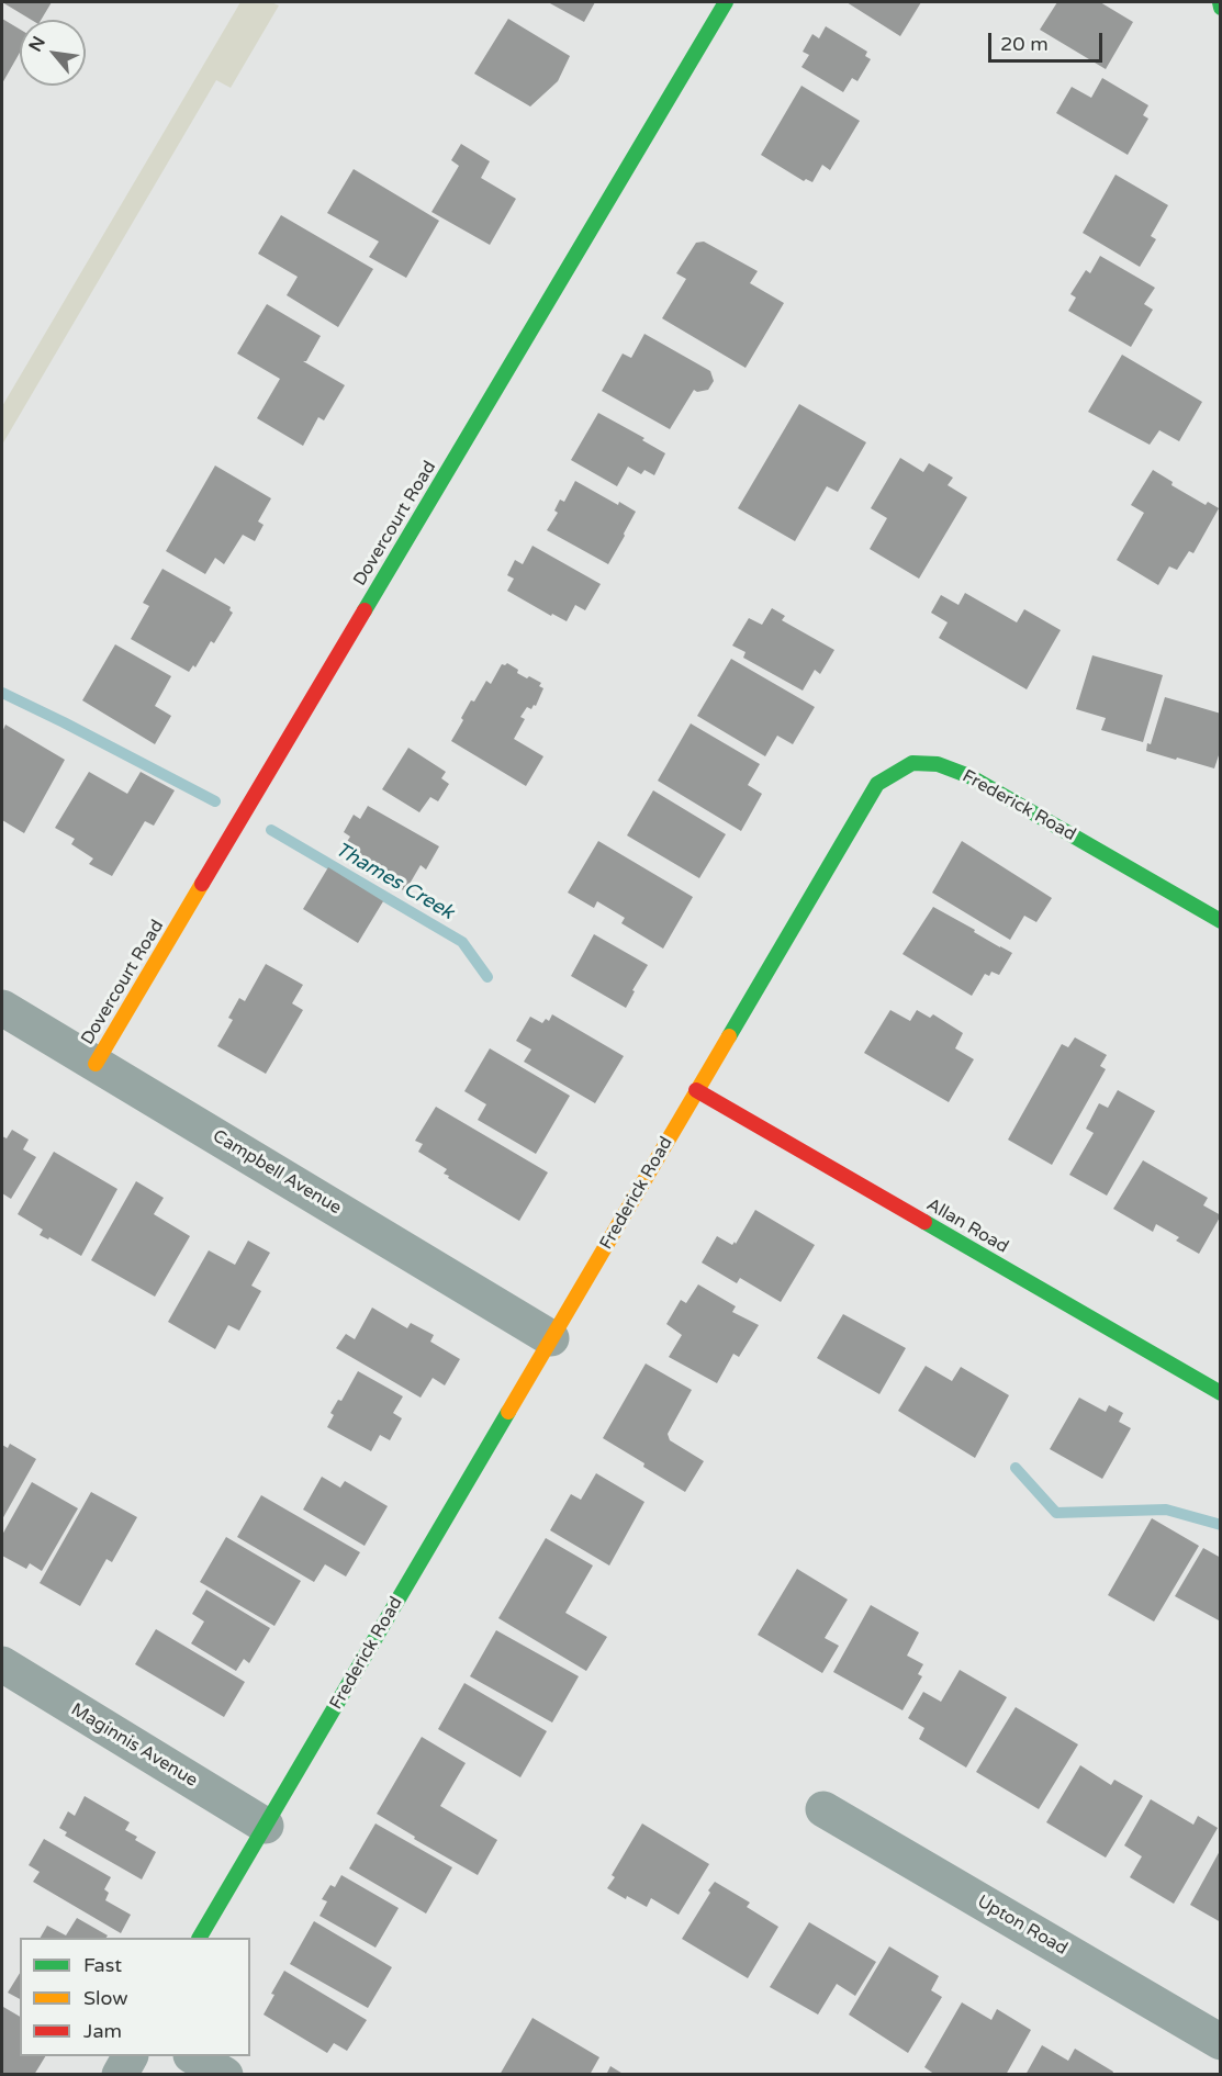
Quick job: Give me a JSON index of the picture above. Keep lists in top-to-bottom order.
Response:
{
  "streets": {
    "street": [
      "Dovercourt Road",
      "Frederick Road",
      "Campbell Avenue",
      "Allan Road",
      "Maginnis Avenue",
      "Upton Road"
    ]
  },
  "crossings": [
    ["Dovercourt Road", "Campbell Avenue"],
    ["Frederick Road", "Campbell Avenue"],
    ["Frederick Road", "Allan Road"],
    ["Frederick Road", "Maginnis Avenue"]
  ],
  "water": ["Thames Creek"],
  "legend": ["Fast", "Slow", "Jam"],
  "scale_bar": "20 m",
  "north": "top left"
}
